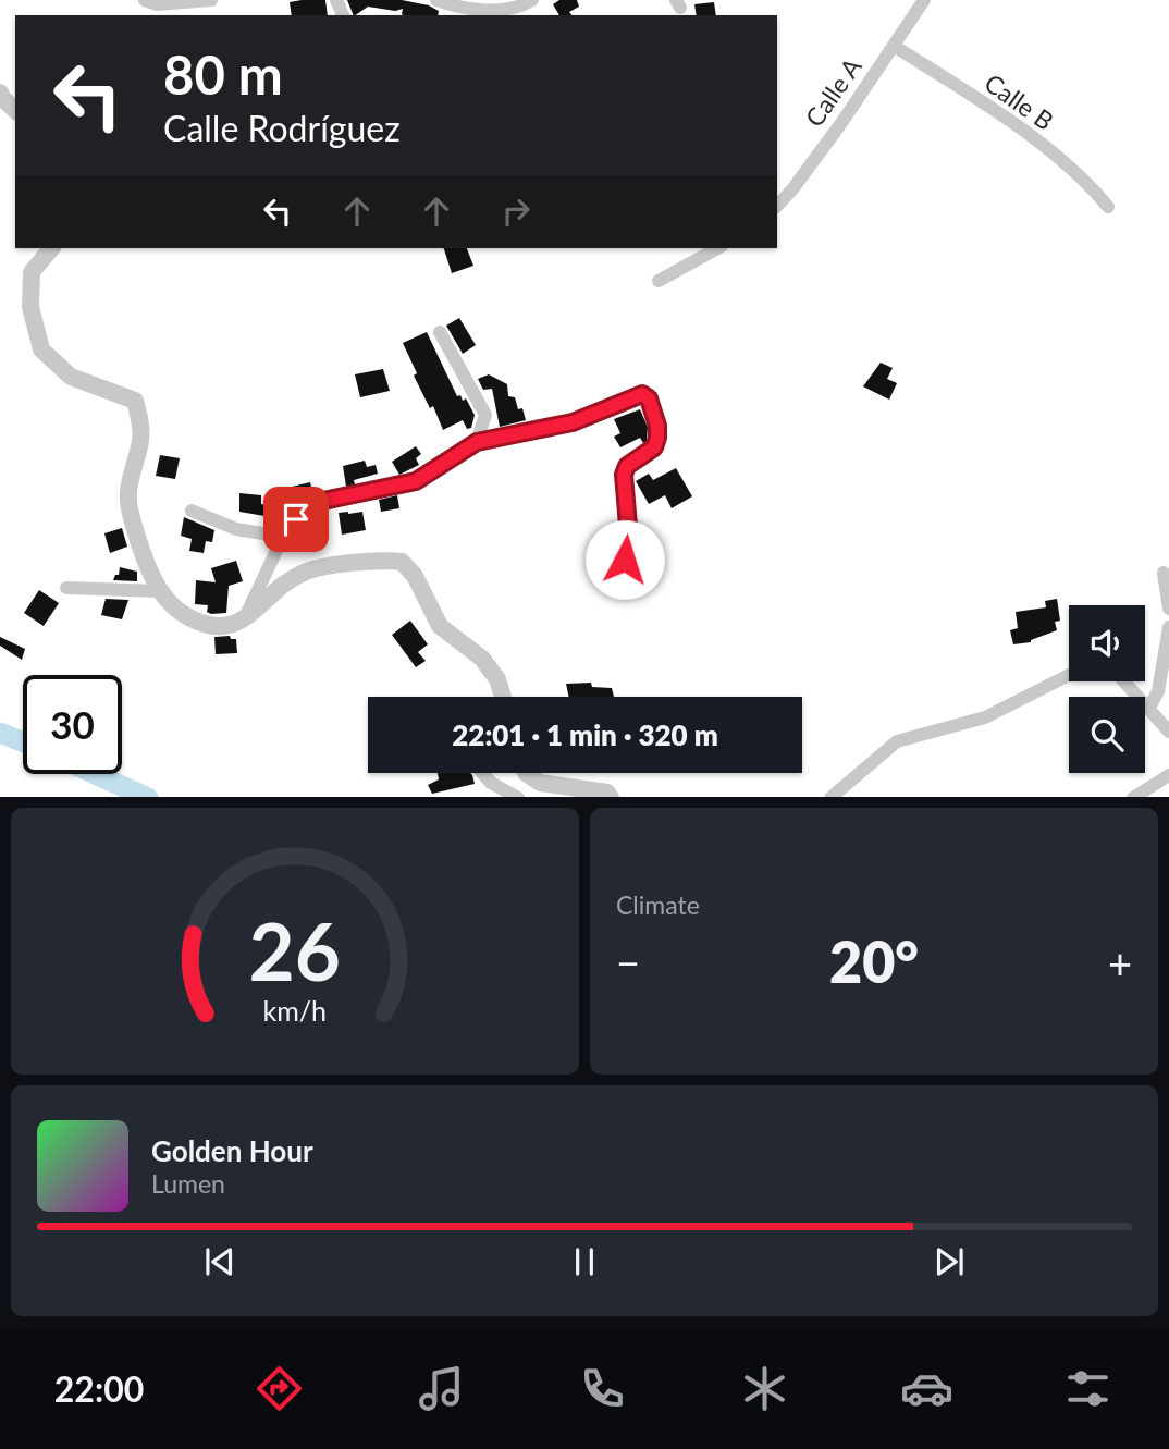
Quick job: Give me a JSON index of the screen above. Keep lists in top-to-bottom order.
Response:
{
  "streets": {
    "street": ["Calle A", "Calle B"]
  },
  "crossings": [
    ["Calle A", "Calle B"]
  ],
  "page": {
    "turn": ["80 m", "Calle Rodríguez"],
    "limit": "30",
    "trip": "22:01 · 1 min · 320 m",
    "tile": "Climate",
    "heat": ["−", "20°", "+"],
    "song": ["Golden Hour", "Lumen"],
    "tabs": "22:00",
    "gauge": ["26", "km/h"]
  }
}
